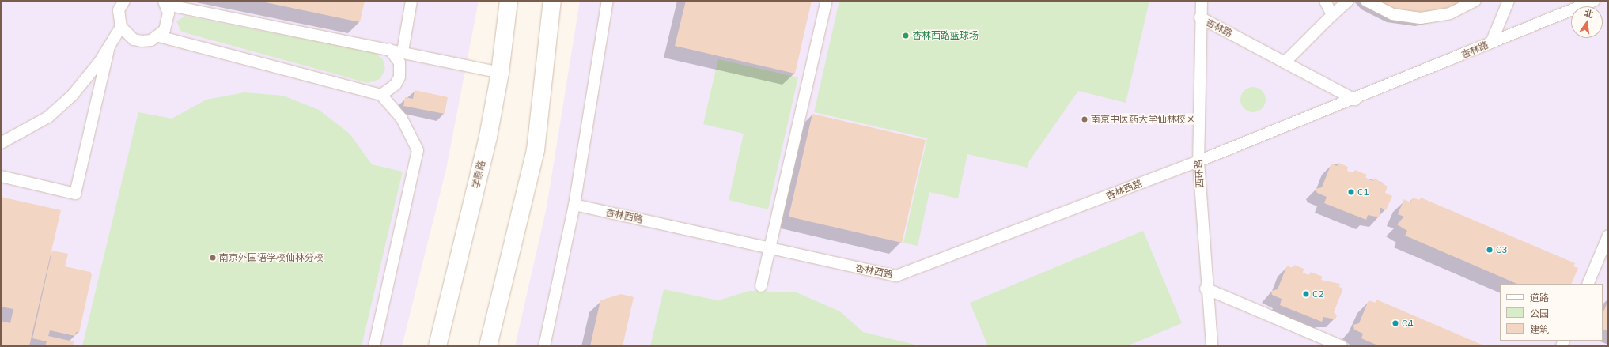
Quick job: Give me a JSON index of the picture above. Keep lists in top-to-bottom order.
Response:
{
  "streets": {
    "street": ["学原路"],
    "lane": ["杏林路", "西环路", "杏林西路"]
  },
  "crossings": [
    ["杏林路", "西环路"],
    ["杏林路", "杏林西路"],
    ["西环路", "杏林西路"]
  ],
  "places": [
    "杏林西路篮球场",
    "南京中医药大学仙林校区",
    "C1",
    "C3",
    "南京外国语学校仙林分校",
    "C2",
    "C4"
  ],
  "legend": ["道路", "公园", "建筑"],
  "north": "top"
}
